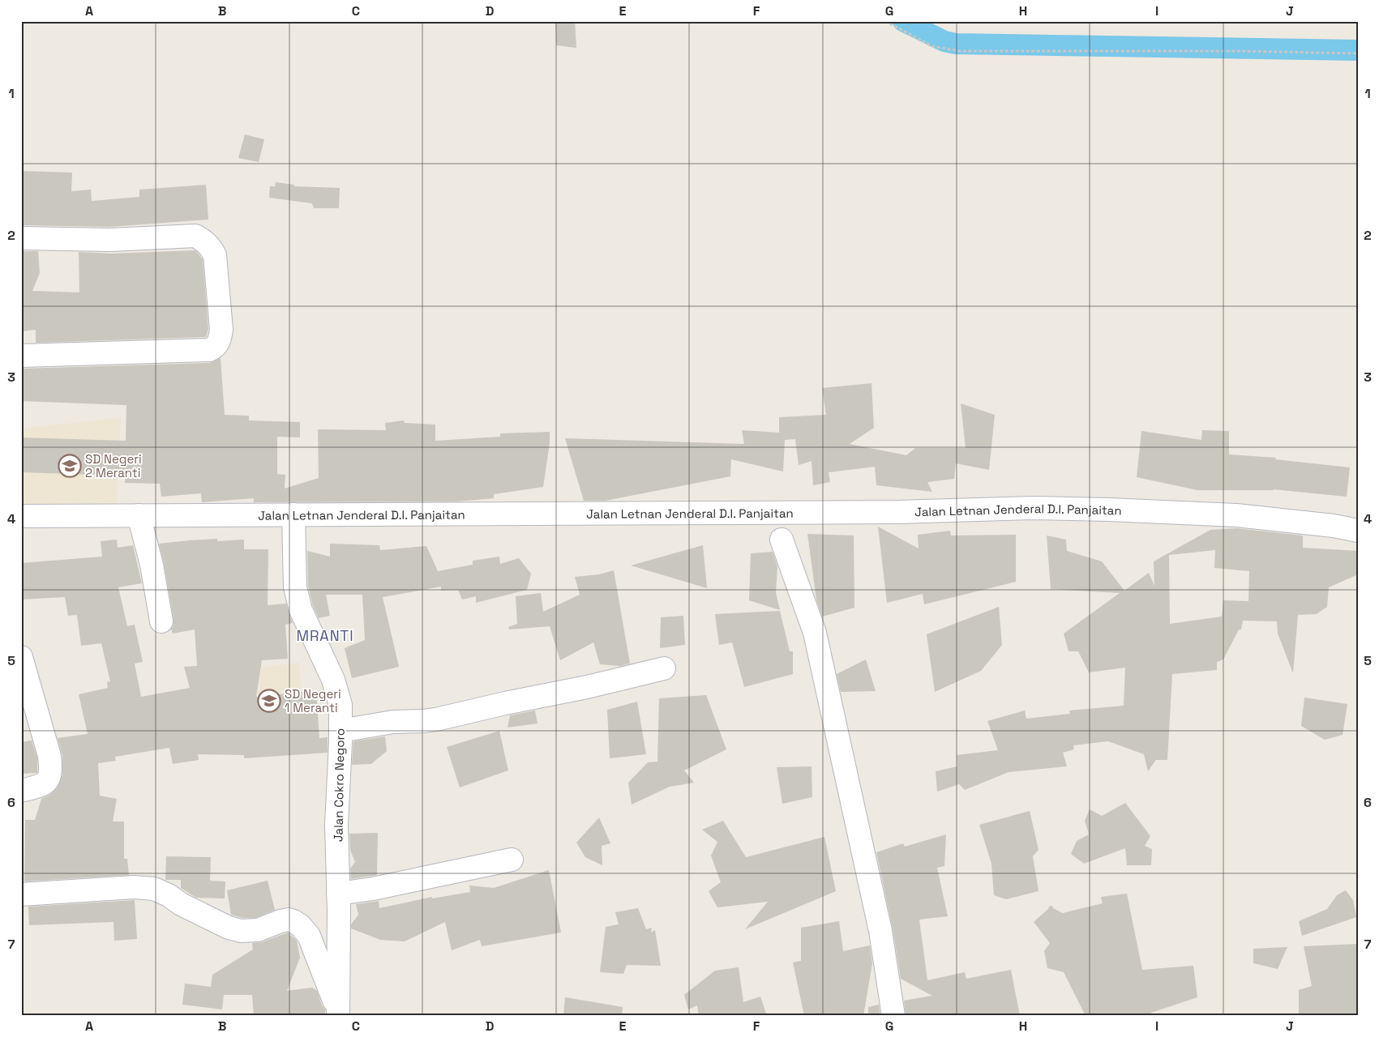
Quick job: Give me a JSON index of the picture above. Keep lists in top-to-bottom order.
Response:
{
  "streets": {
    "street": ["Jalan Letnan Jenderal D.I. Panjaitan", "Jalan Cokro Negoro"]
  },
  "crossings": [
    ["Jalan Letnan Jenderal D.I. Panjaitan", "Jalan Cokro Negoro"]
  ],
  "districts": ["MRANTI"],
  "places": {
    "school or university": ["SD Negeri 2 Meranti", "SD Negeri 1 Meranti"]
  },
  "grid": {
    "columns": [
      "A",
      "B",
      "C",
      "D",
      "E",
      "F",
      "G",
      "H",
      "I",
      "J"
    ],
    "rows": [
      "1",
      "2",
      "3",
      "4",
      "5",
      "6",
      "7"
    ]
  }
}
